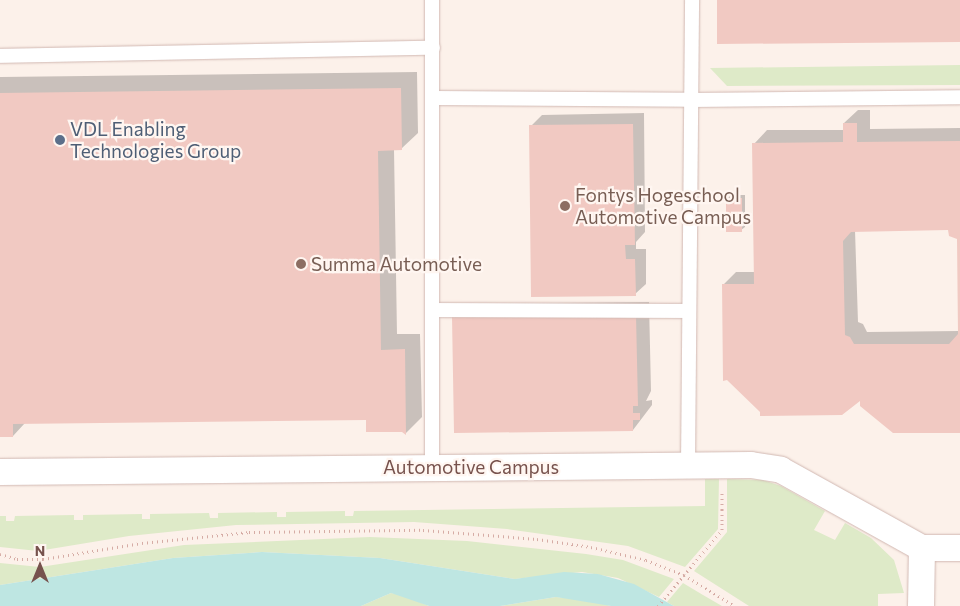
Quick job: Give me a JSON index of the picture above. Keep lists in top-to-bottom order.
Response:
{
  "streets": {
    "street": ["Automotive Campus"]
  },
  "places": ["VDL Enabling Technologies Group", "Fontys Hogeschool Automotive Campus", "Summa Automotive"],
  "north": "top"
}
